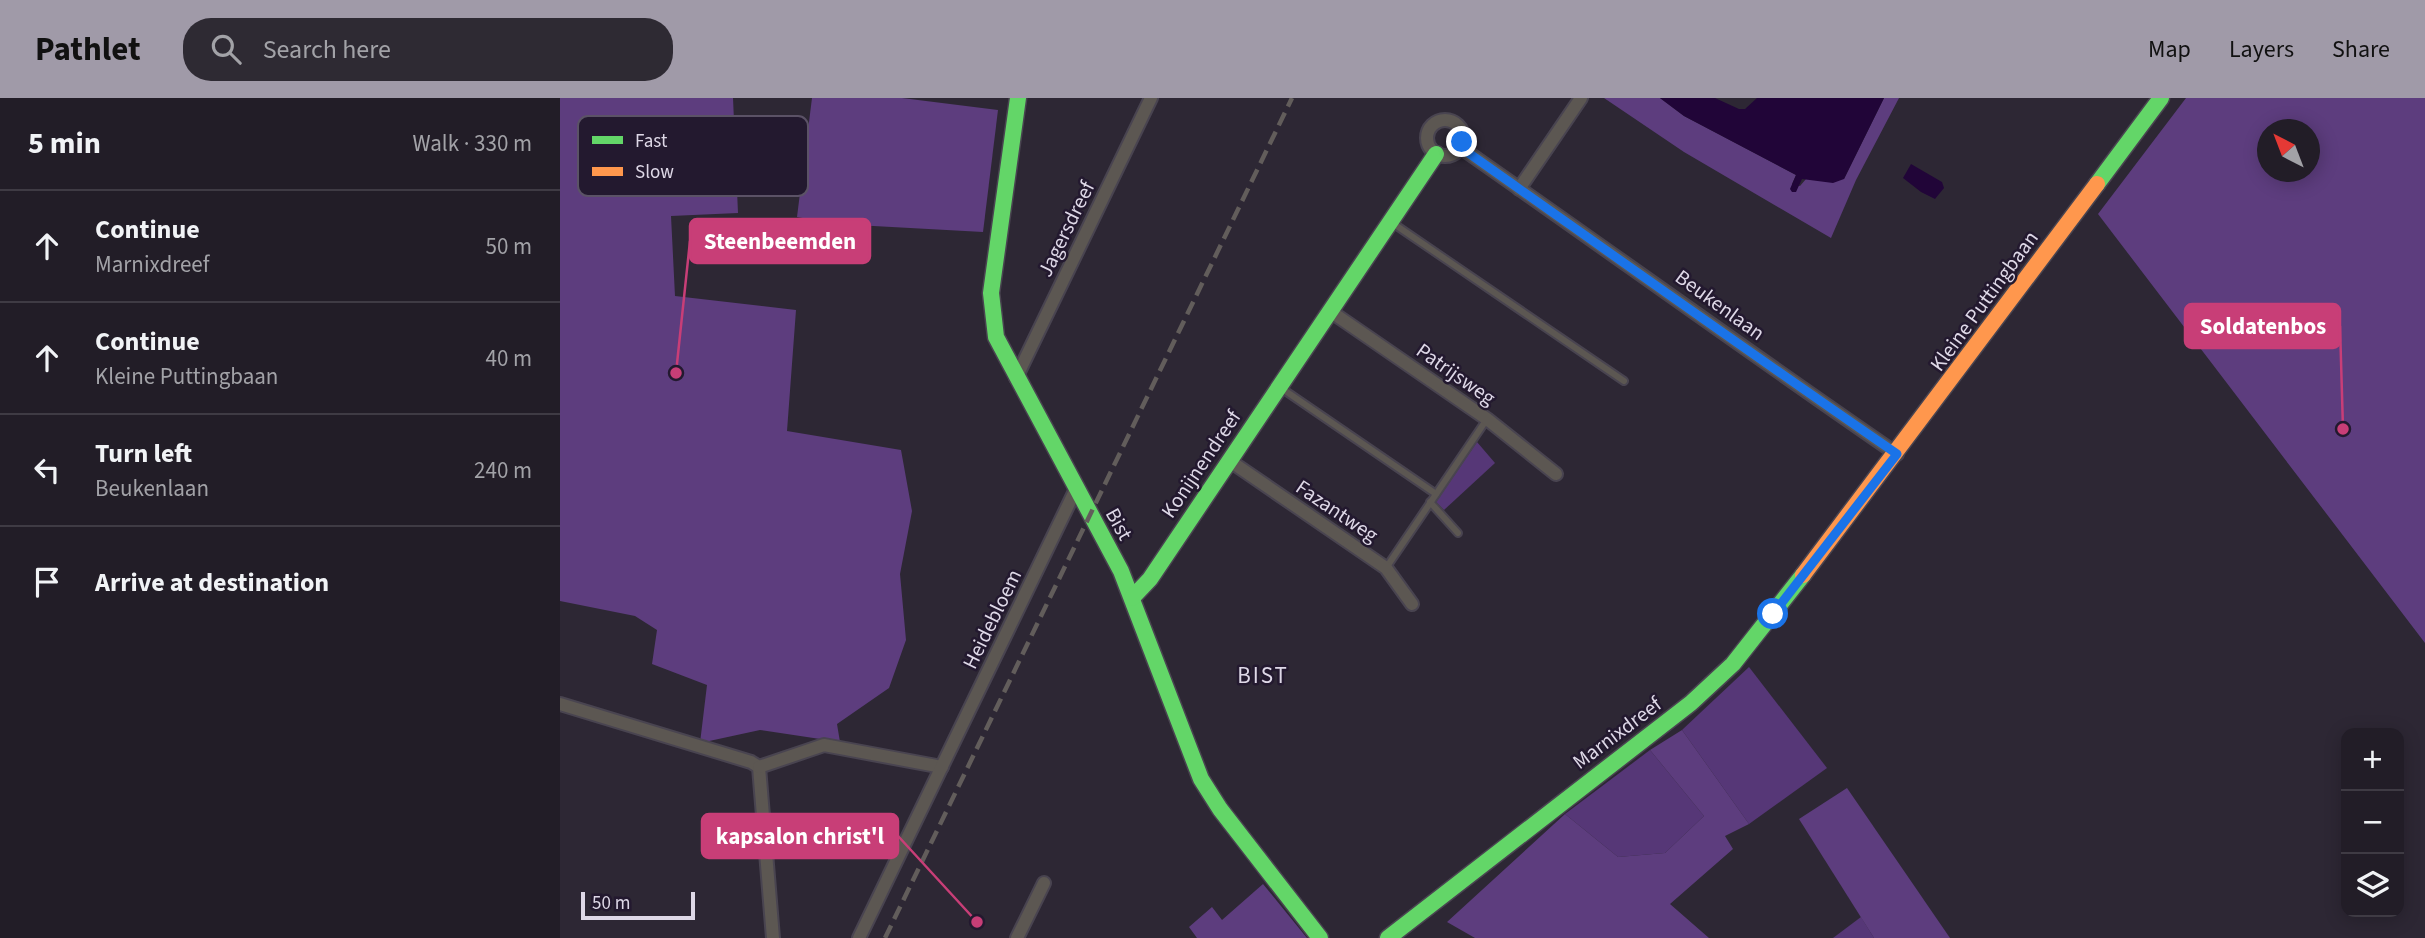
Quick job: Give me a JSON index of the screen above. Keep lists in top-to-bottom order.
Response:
{
  "streets": {
    "street": [
      "Jagersdreef",
      "Kleine Puttingbaan",
      "Beukenlaan",
      "Patrijsweg",
      "Konijnendreef",
      "Fazantweg",
      "Bist",
      "Heidebloem",
      "Marnixdreef"
    ]
  },
  "crossings": [
    ["Jagersdreef", "Bist"],
    ["Kleine Puttingbaan", "Beukenlaan"],
    ["Kleine Puttingbaan", "Marnixdreef"],
    ["Patrijsweg", "Konijnendreef"],
    ["Konijnendreef", "Fazantweg"],
    ["Konijnendreef", "Bist"],
    ["Bist", "Heidebloem"]
  ],
  "districts": ["BIST"],
  "places": ["Steenbeemden", "Soldatenbos", "kapsalon christ'l"],
  "legend": ["Fast", "Slow"],
  "scale_bar": "50 m",
  "north": "top left",
  "page": {
    "header": "Pathlet",
    "search": "Search here",
    "nav": ["Map", "Layers", "Share"],
    "heading": ["5 min", "Walk · 330 m"],
    "list": [
      ["Continue", "Marnixdreef", "50 m"],
      ["Continue", "Kleine Puttingbaan", "40 m"],
      ["Turn left", "Beukenlaan", "240 m"],
      "Arrive at destination"
    ],
    "map_buttons": ["+", "−"],
    "scale": "50 m"
  }
}
